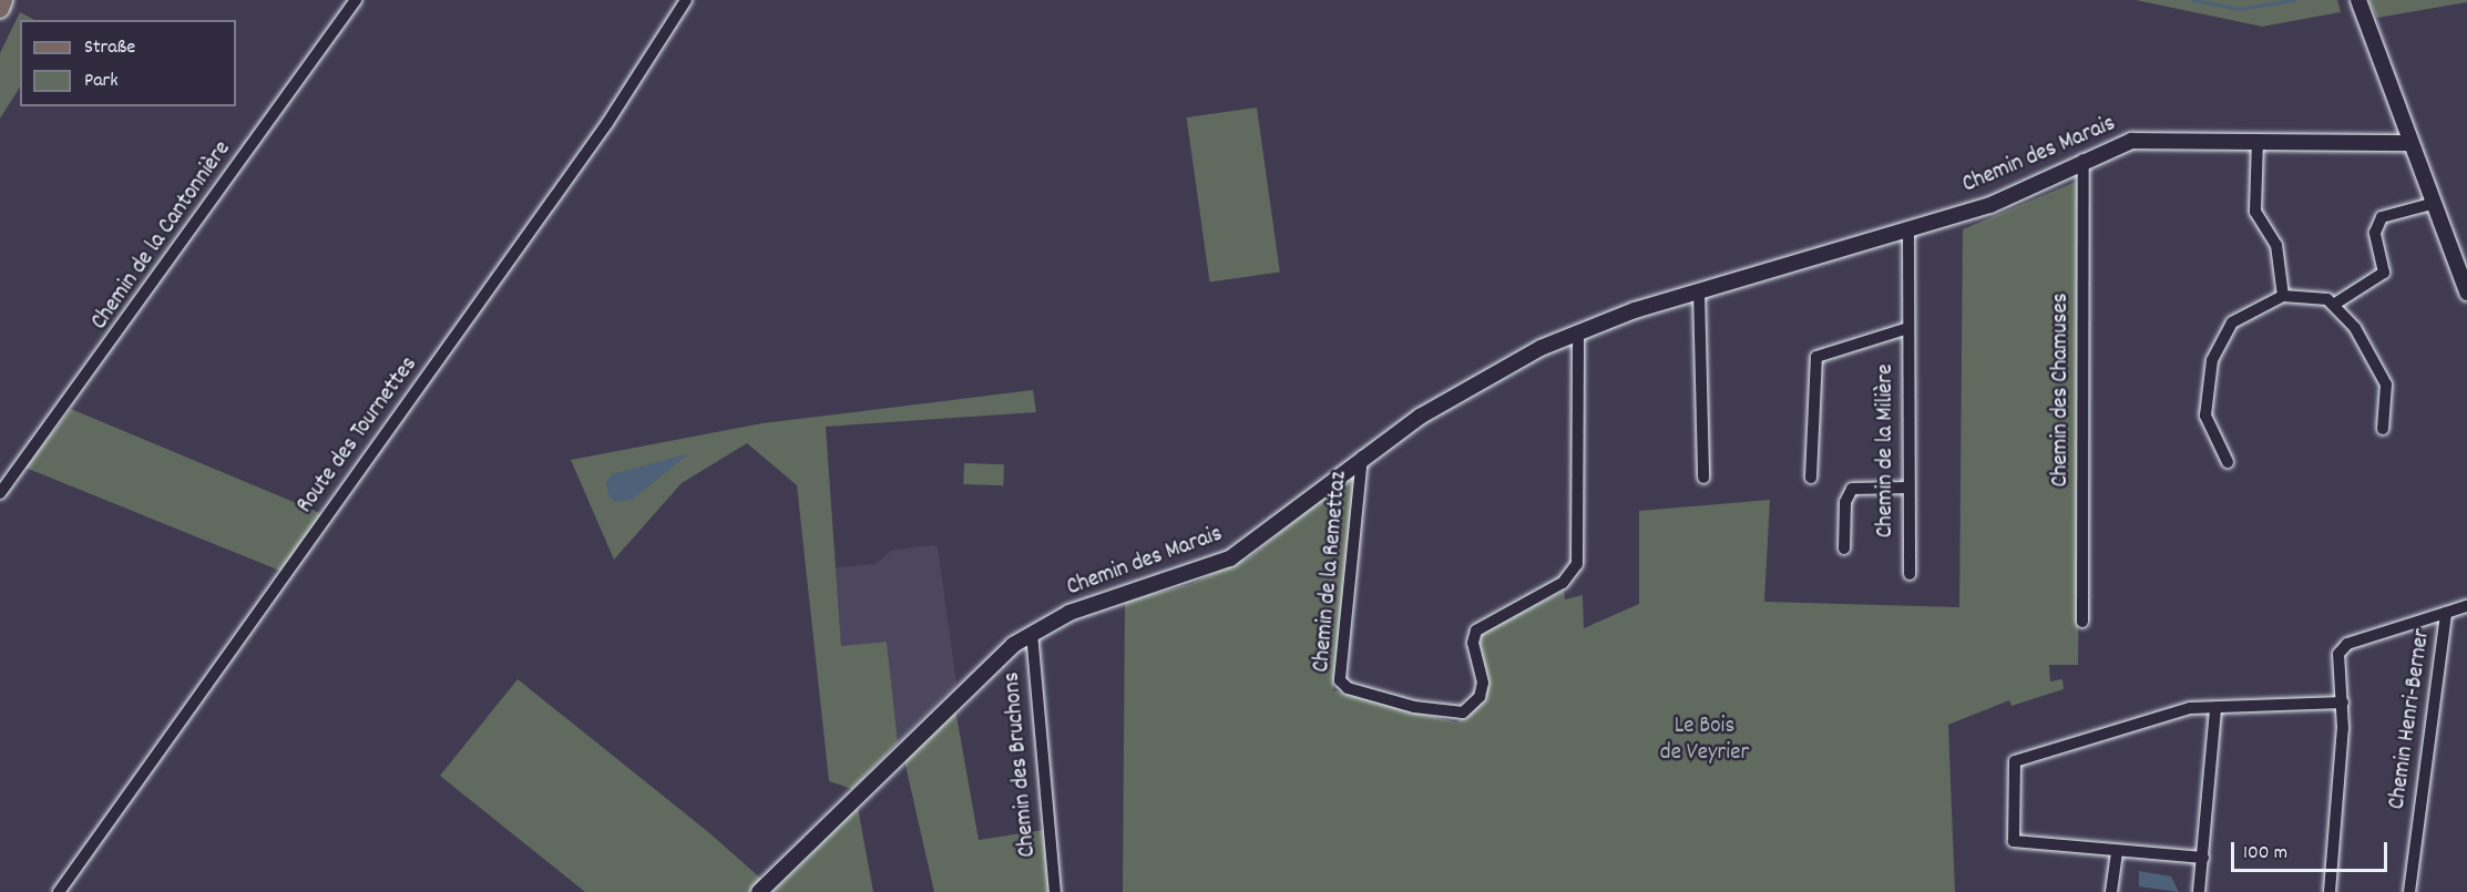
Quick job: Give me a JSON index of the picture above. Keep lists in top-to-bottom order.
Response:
{
  "streets": {
    "street": [
      "Chemin des Marais",
      "Chemin de la Cantonnière",
      "Chemin des Chamuses",
      "Route des Tournettes",
      "Chemin de la Milière",
      "Chemin de la Remettaz",
      "Chemin Henri-Berner",
      "Chemin des Bruchons"
    ]
  },
  "crossings": [
    ["Chemin des Marais", "Chemin des Chamuses"],
    ["Chemin des Marais", "Chemin de la Milière"],
    ["Chemin des Marais", "Chemin de la Remettaz"],
    ["Chemin des Marais", "Chemin des Bruchons"]
  ],
  "parks": ["Le Bois de Veyrier"],
  "legend": ["Straße", "Park"],
  "scale_bar": "100 m"
}
